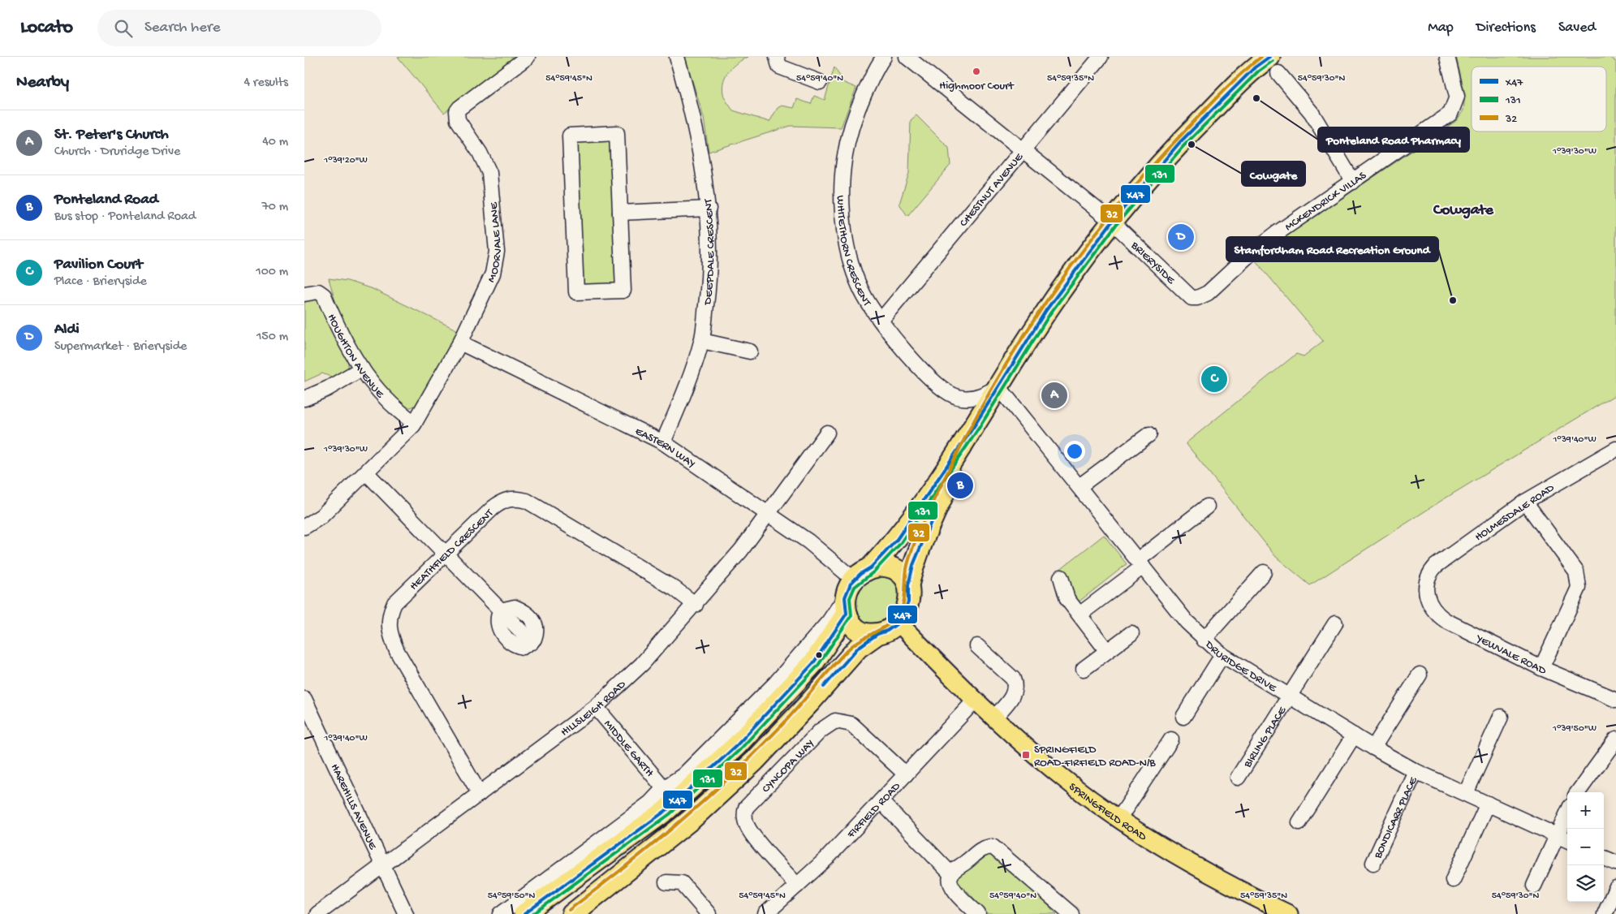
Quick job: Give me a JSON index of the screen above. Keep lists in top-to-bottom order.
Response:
{
  "streets": {
    "main road": ["SPRINGFIELD ROAD"],
    "street": [
      "CHESTNUT AVENUE",
      "MCKENDRICK VILLAS",
      "MOORVALE LANE",
      "WHITETHORN CRESCENT",
      "DEEPDALE CRESCENT",
      "BRIERYSIDE",
      "HOUGHTON AVENUE",
      "EASTERN WAY",
      "HOLMESDALE ROAD",
      "HEATHFIELD CRESCENT",
      "YEWVALE ROAD",
      "DRURIDGE DRIVE",
      "HILLSLEIGH ROAD",
      "BIRLING PLACE",
      "MIDDLE GARTH",
      "CYNCOPA WAY",
      "HAREHILLS AVENUE",
      "FIRFIELD ROAD",
      "BONDICARR PLACE"
    ]
  },
  "crossings": [
    ["CHESTNUT AVENUE", "WHITETHORN CRESCENT"],
    ["CHESTNUT AVENUE", "BRIERYSIDE"],
    ["MCKENDRICK VILLAS", "BRIERYSIDE"],
    ["MOORVALE LANE", "EASTERN WAY"],
    ["WHITETHORN CRESCENT", "DRURIDGE DRIVE"],
    ["DEEPDALE CRESCENT", "EASTERN WAY"],
    ["EASTERN WAY", "HILLSLEIGH ROAD"],
    ["EASTERN WAY", "SPRINGFIELD ROAD"],
    ["HOLMESDALE ROAD", "YEWVALE ROAD"],
    ["HEATHFIELD CRESCENT", "HILLSLEIGH ROAD"],
    ["DRURIDGE DRIVE", "BIRLING PLACE"],
    ["DRURIDGE DRIVE", "BONDICARR PLACE"],
    ["HILLSLEIGH ROAD", "MIDDLE GARTH"],
    ["HILLSLEIGH ROAD", "HAREHILLS AVENUE"],
    ["CYNCOPA WAY", "FIRFIELD ROAD"],
    ["FIRFIELD ROAD", "SPRINGFIELD ROAD"]
  ],
  "districts": ["Cowgate"],
  "places": {
    "other": [
      "Highmoor Court",
      "Ponteland Road Pharmacy",
      "Cowgate",
      "Stamfordham Road Recreation Ground"
    ],
    "transit": ["SPRINGFIELD ROAD-FIRFIELD ROAD-N/B"]
  },
  "lines": ["transit line X47", "transit line 32", "transit line 131"],
  "legend": ["X47", "131", "32"],
  "page": {
    "header": "Locato",
    "search": "Search here",
    "nav": ["Map", "Directions", "Saved"],
    "heading": ["Nearby", "4 results"],
    "list": [
      {
        "mark": "A",
        "name": "St. Peter's Church",
        "note": "Church · Druridge Drive",
        "value": "40 m"
      },
      {
        "mark": "B",
        "name": "Ponteland Road",
        "note": "Bus stop · Ponteland Road",
        "value": "70 m"
      },
      {
        "mark": "C",
        "name": "Pavilion Court",
        "note": "Place · Brieryside",
        "value": "100 m"
      },
      {
        "mark": "D",
        "name": "Aldi",
        "note": "Supermarket · Brieryside",
        "value": "150 m"
      }
    ],
    "pins": [
      "D",
      "C",
      "A",
      "B"
    ],
    "map_buttons": ["+", "−"]
  },
  "coordinates": [
    "54°59'45\"N",
    "54°59'40\"N",
    "54°59'35\"N",
    "54°59'30\"N",
    "1°39'30\"W",
    "1°39'20\"W",
    "1°39'40\"W",
    "1°39'50\"W",
    "54°59'50\"N"
  ]
}
